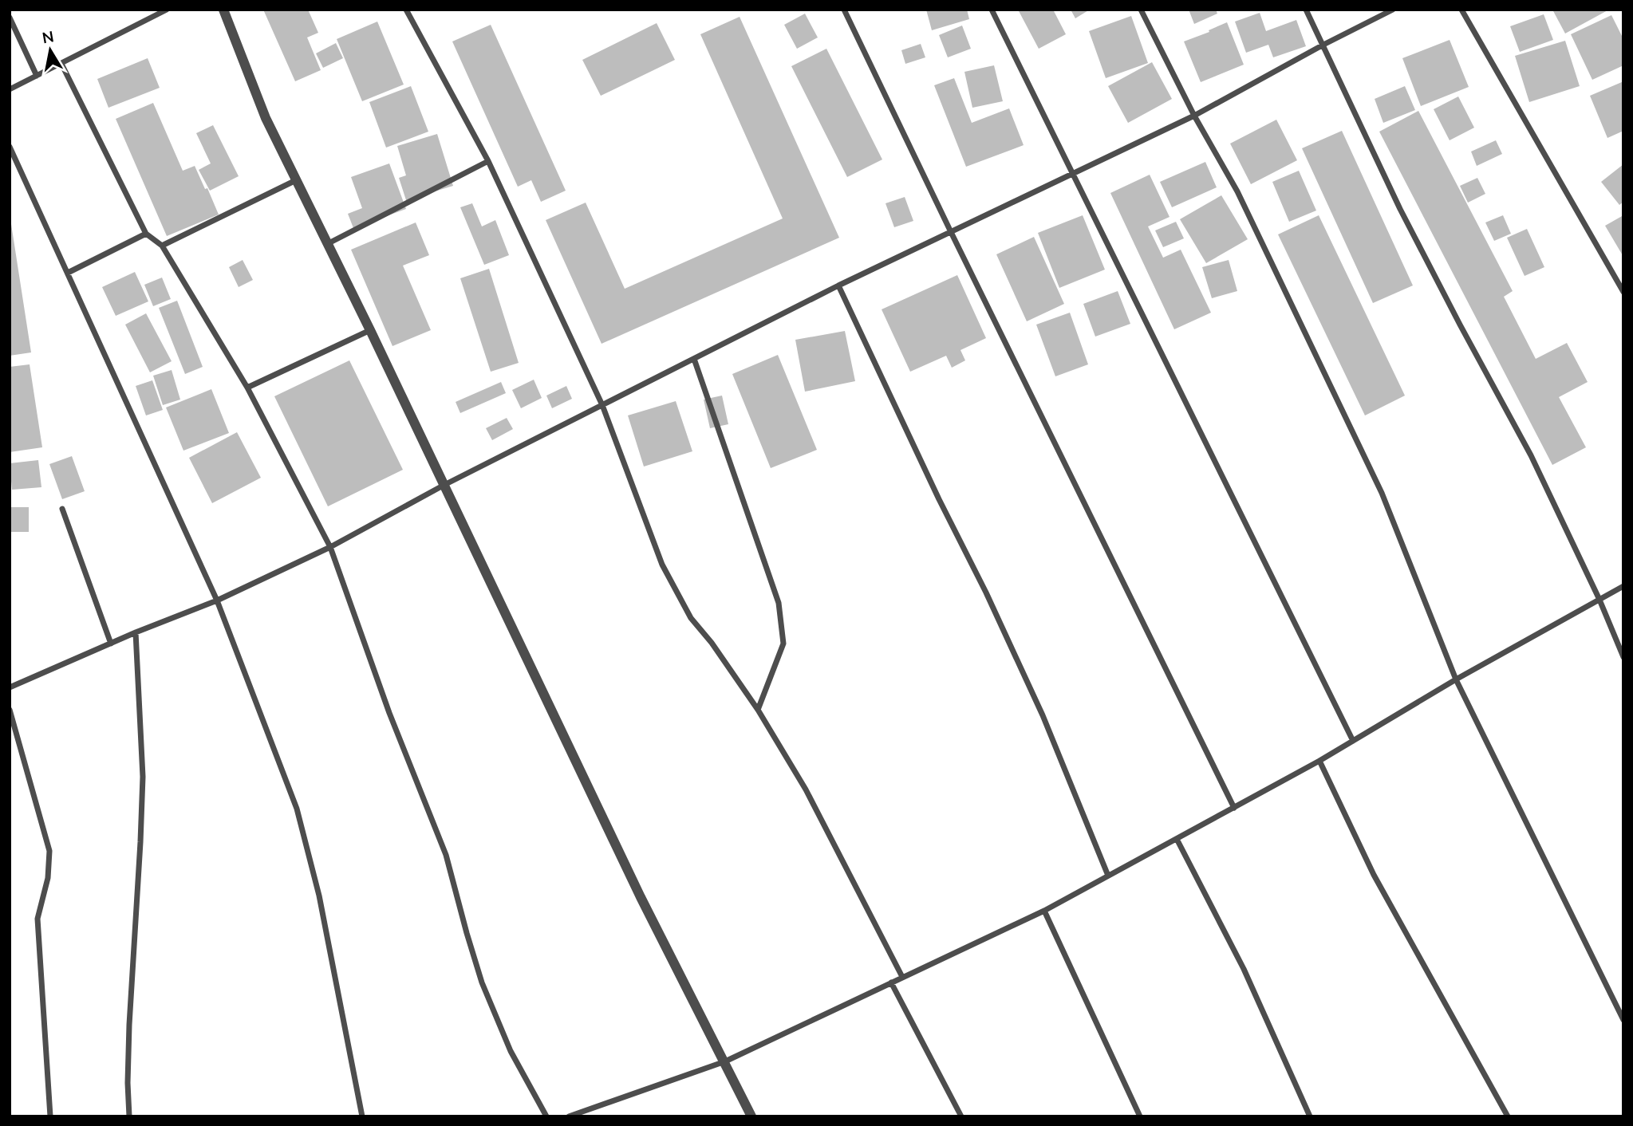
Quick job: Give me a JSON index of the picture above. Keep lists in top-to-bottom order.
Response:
{
  "north": "top"
}
